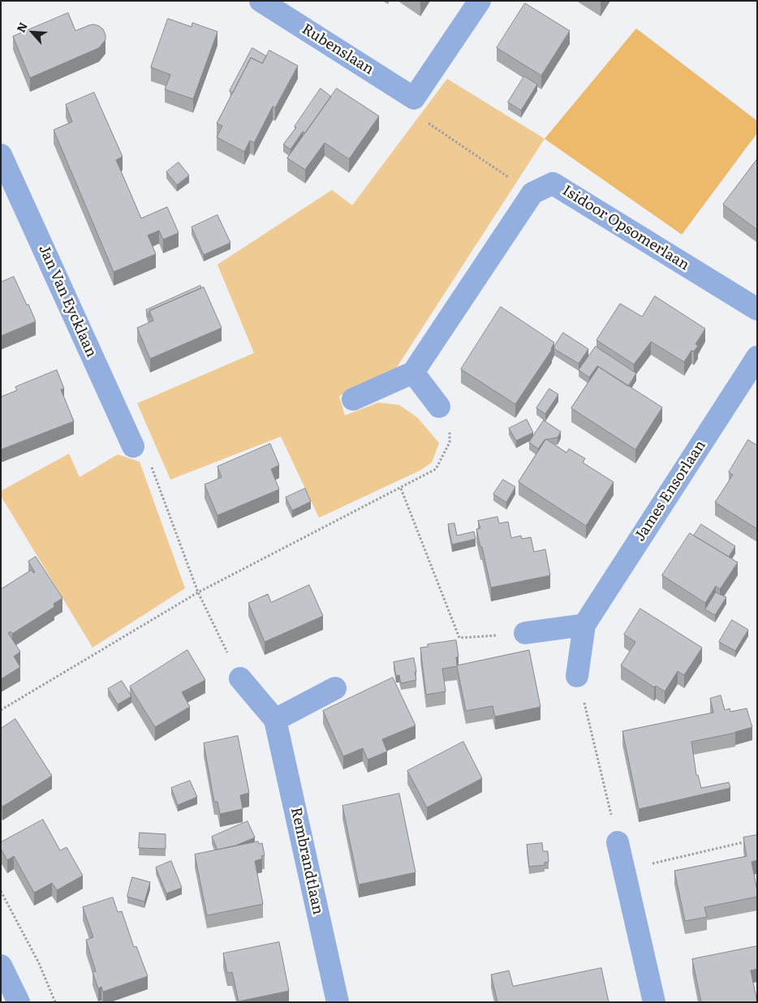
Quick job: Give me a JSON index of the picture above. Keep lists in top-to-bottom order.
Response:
{
  "streets": {
    "street": [
      "Rubenslaan",
      "Isidoor Opsomerlaan",
      "Jan Van Eycklaan",
      "James Ensorlaan",
      "Rembrandtlaan"
    ]
  },
  "north": "top left"
}
